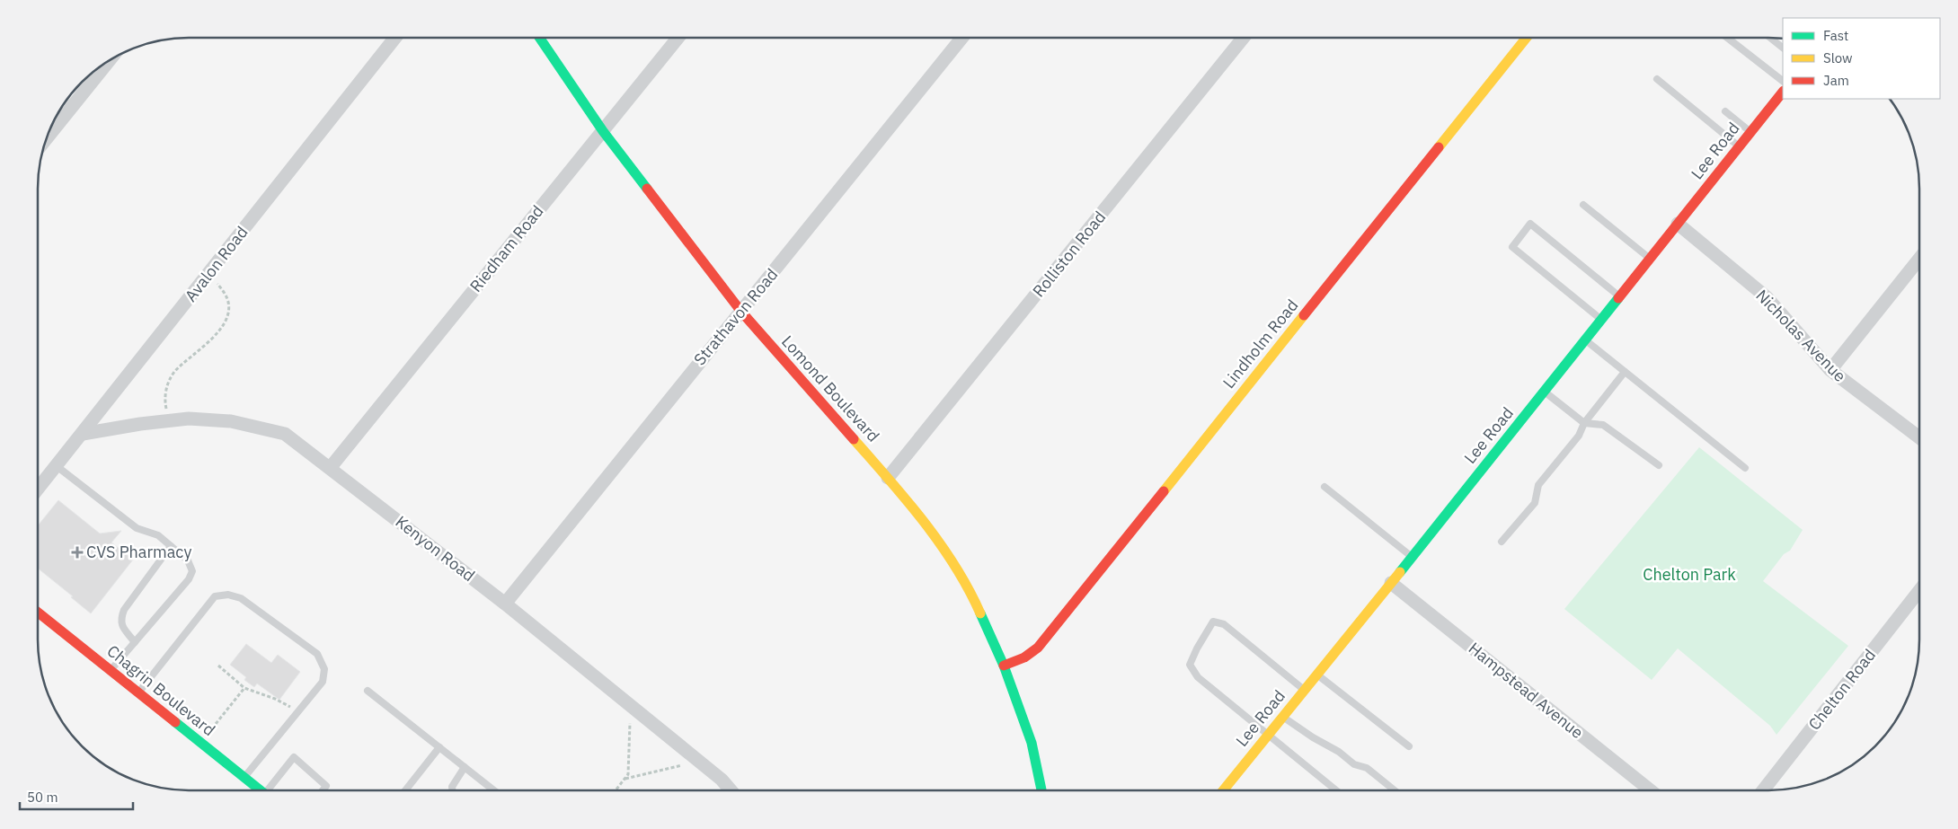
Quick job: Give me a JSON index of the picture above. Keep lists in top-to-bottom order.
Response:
{
  "streets": {
    "street": [
      "Lee Road",
      "Riedham Road",
      "Rolliston Road",
      "Avalon Road",
      "Strathavon Road",
      "Nicholas Avenue",
      "Lindholm Road",
      "Lomond Boulevard",
      "Kenyon Road",
      "Chelton Road",
      "Chagrin Boulevard",
      "Hampstead Avenue"
    ]
  },
  "crossings": [
    ["Lee Road", "Nicholas Avenue"],
    ["Lee Road", "Hampstead Avenue"],
    ["Riedham Road", "Lomond Boulevard"],
    ["Riedham Road", "Kenyon Road"],
    ["Rolliston Road", "Lomond Boulevard"],
    ["Avalon Road", "Kenyon Road"],
    ["Strathavon Road", "Lomond Boulevard"],
    ["Strathavon Road", "Kenyon Road"],
    ["Lindholm Road", "Lomond Boulevard"]
  ],
  "parks": ["Chelton Park"],
  "places": {
    "health": ["CVS Pharmacy"]
  },
  "legend": ["Fast", "Slow", "Jam"],
  "scale_bar": "50 m"
}
